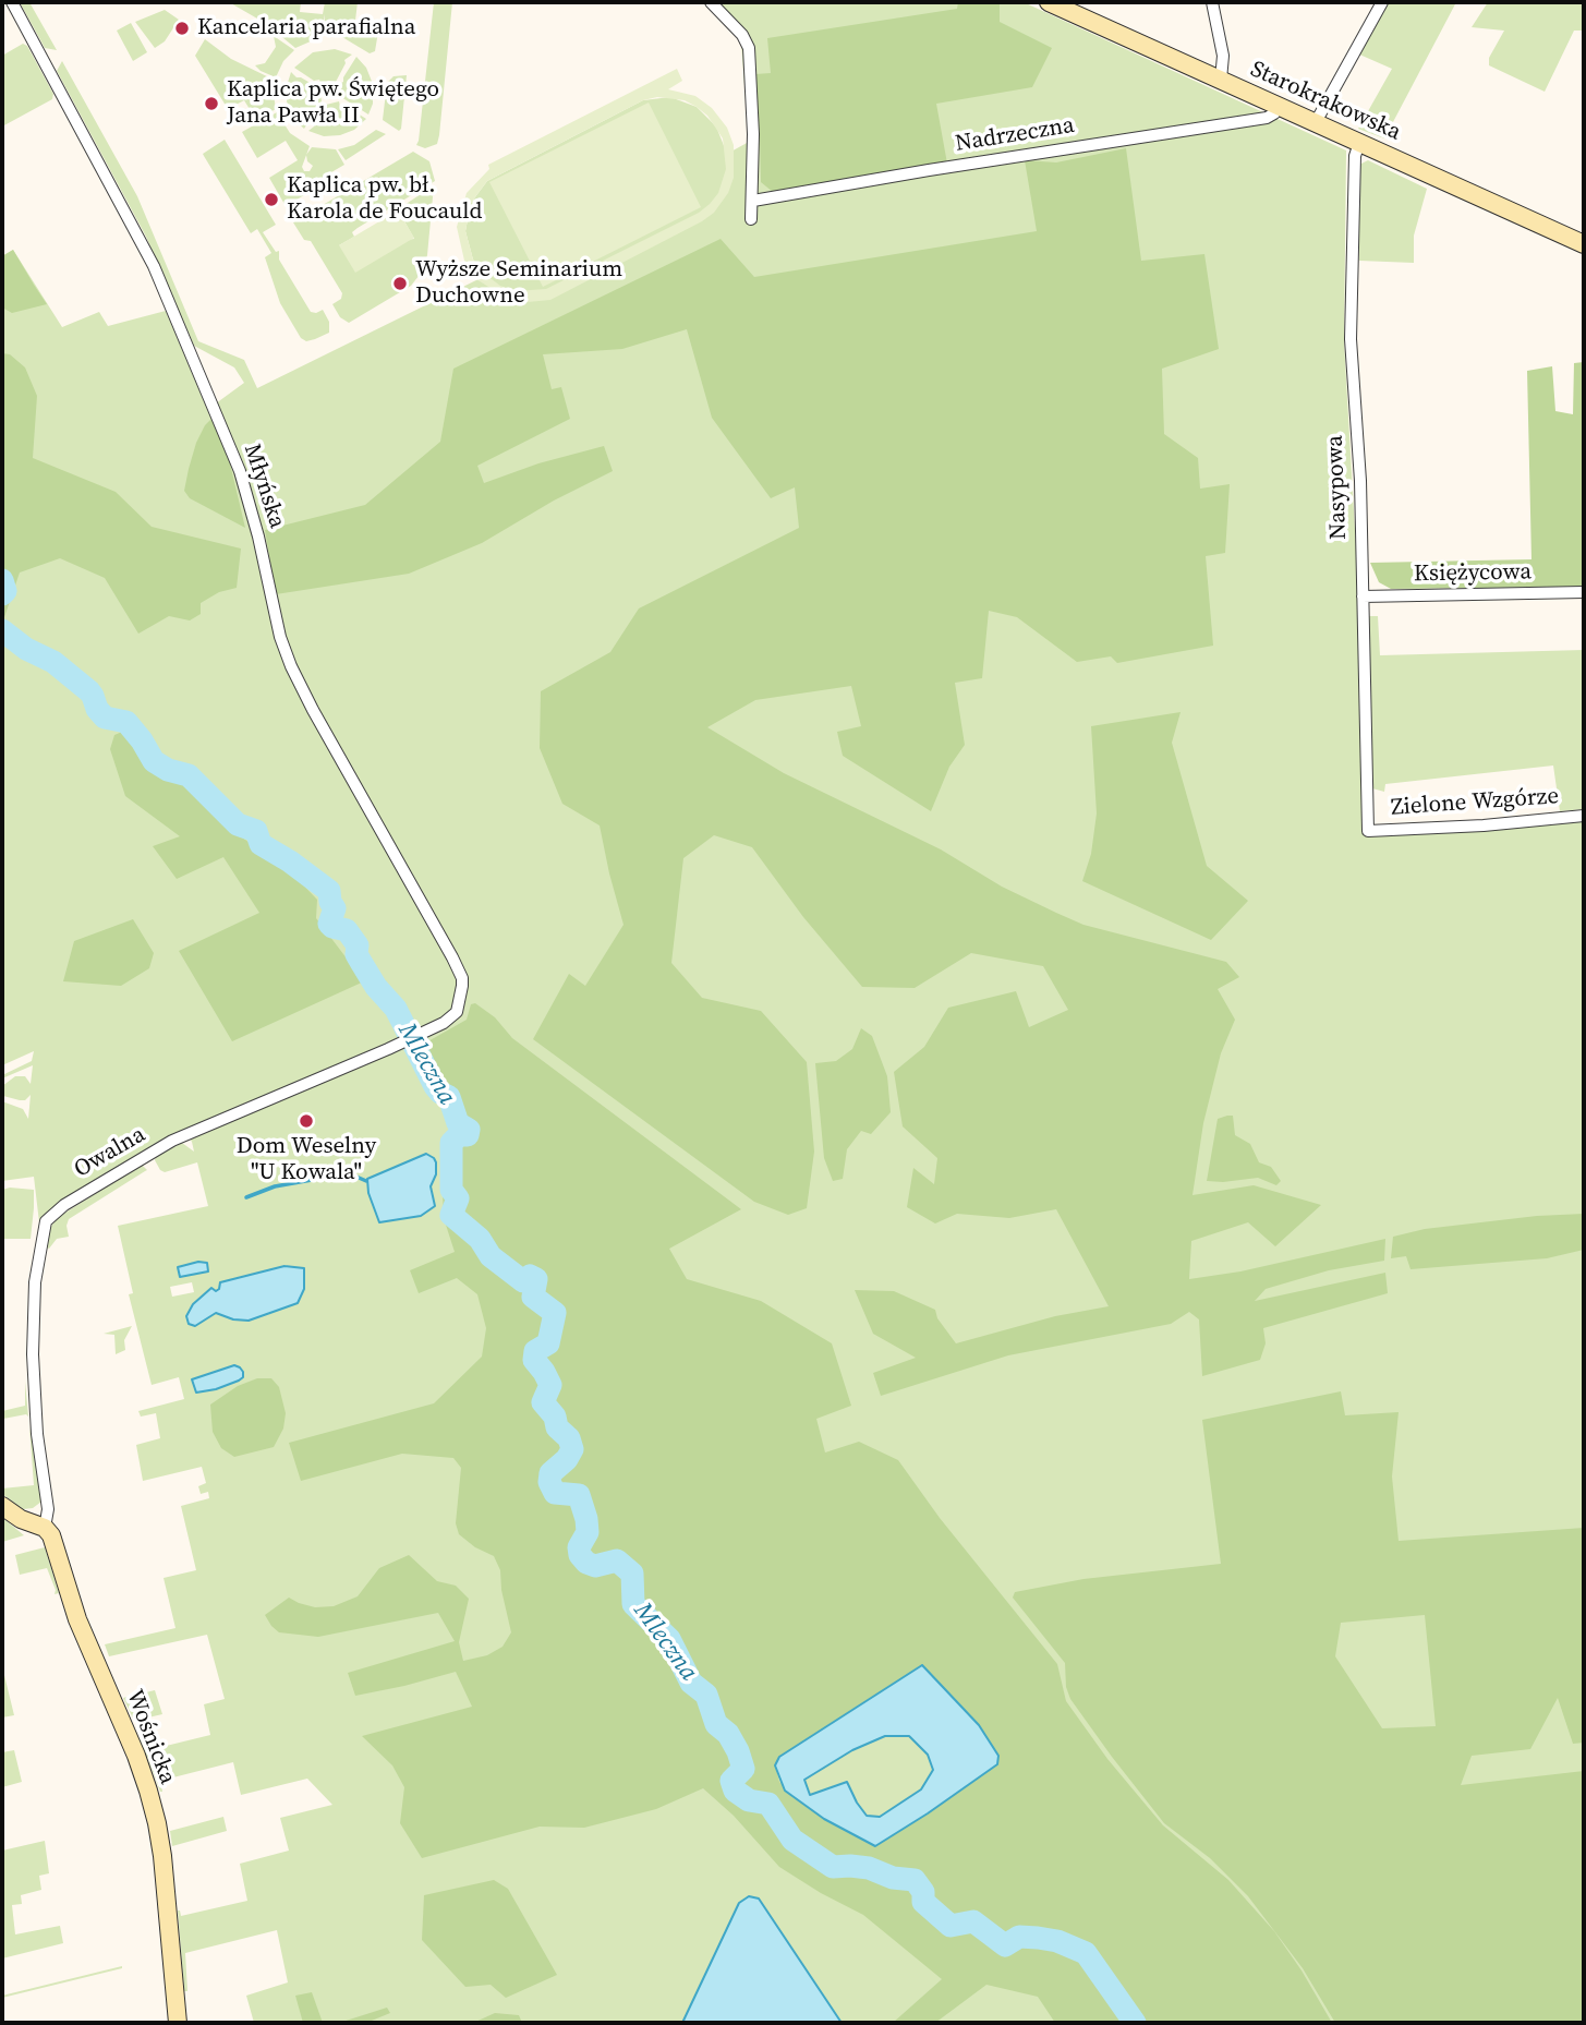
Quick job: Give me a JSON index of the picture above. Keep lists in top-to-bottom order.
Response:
{
  "streets": {
    "street": [
      "Starokrakowska",
      "Nadrzeczna",
      "Młyńska",
      "Nasypowa",
      "Księżycowa",
      "Zielone Wzgórze",
      "Owalna",
      "Wośnicka"
    ]
  },
  "crossings": [
    ["Starokrakowska", "Nadrzeczna"],
    ["Starokrakowska", "Nasypowa"],
    ["Młyńska", "Owalna"],
    ["Nasypowa", "Księżycowa"],
    ["Nasypowa", "Zielone Wzgórze"],
    ["Owalna", "Wośnicka"]
  ],
  "water": ["Mleczna"],
  "places": [
    "Kancelaria parafialna",
    "Kaplica pw. Świętego Jana Pawła II",
    "Kaplica pw. bł. Karola de Foucauld",
    "Wyższe Seminarium Duchowne",
    "Dom Weselny \"U Kowala\""
  ]
}
